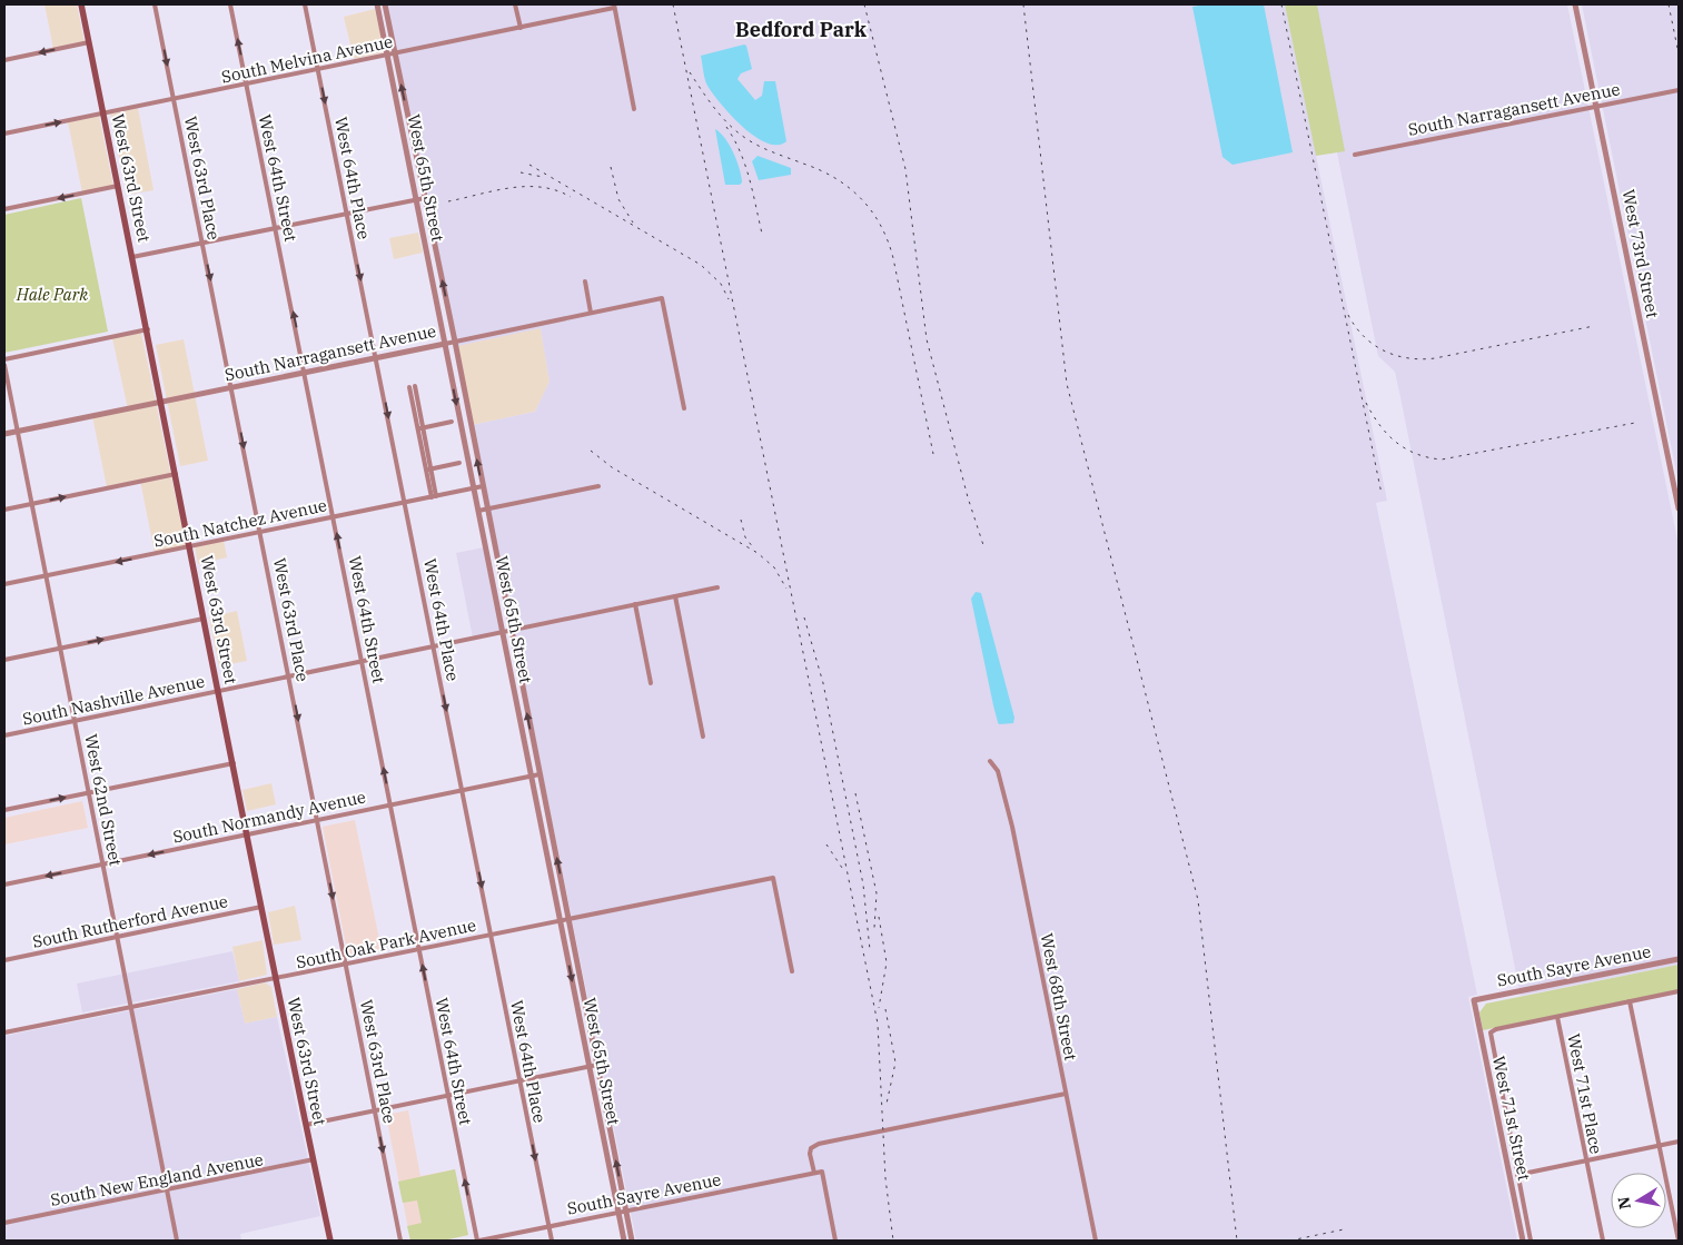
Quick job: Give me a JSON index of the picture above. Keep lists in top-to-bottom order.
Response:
{
  "streets": {
    "main road": ["West 63rd Street"],
    "street": [
      "South Melvina Avenue",
      "South Narragansett Avenue",
      "West 63rd Place",
      "West 64th Street",
      "West 64th Place",
      "West 65th Street",
      "West 73rd Street",
      "South Natchez Avenue",
      "South Nashville Avenue",
      "West 62nd Street",
      "South Normandy Avenue",
      "South Rutherford Avenue",
      "South Oak Park Avenue",
      "South Sayre Avenue",
      "West 68th Street",
      "West 71st Place",
      "West 71st Street",
      "South New England Avenue"
    ]
  },
  "crossings": [
    ["South Melvina Avenue", "West 63rd Street"],
    ["South Melvina Avenue", "West 63rd Place"],
    ["South Melvina Avenue", "West 64th Street"],
    ["South Melvina Avenue", "West 64th Place"],
    ["South Melvina Avenue", "West 65th Street"],
    ["South Narragansett Avenue", "West 63rd Street"],
    ["South Narragansett Avenue", "West 63rd Place"],
    ["South Narragansett Avenue", "West 64th Street"],
    ["South Narragansett Avenue", "West 64th Place"],
    ["South Narragansett Avenue", "West 65th Street"],
    ["South Narragansett Avenue", "West 73rd Street"],
    ["South Narragansett Avenue", "West 62nd Street"],
    ["West 63rd Street", "South Natchez Avenue"],
    ["West 63rd Street", "South Nashville Avenue"],
    ["West 63rd Street", "South Normandy Avenue"],
    ["West 63rd Street", "South Rutherford Avenue"],
    ["West 63rd Street", "South Oak Park Avenue"],
    ["West 63rd Street", "South New England Avenue"],
    ["West 63rd Place", "South Natchez Avenue"],
    ["West 63rd Place", "South Nashville Avenue"],
    ["West 63rd Place", "South Normandy Avenue"],
    ["West 63rd Place", "South Oak Park Avenue"],
    ["West 64th Street", "South Natchez Avenue"],
    ["West 64th Street", "South Nashville Avenue"],
    ["West 64th Street", "South Normandy Avenue"],
    ["West 64th Street", "South Oak Park Avenue"],
    ["West 64th Street", "South Sayre Avenue"],
    ["West 64th Place", "South Natchez Avenue"],
    ["West 64th Place", "South Nashville Avenue"],
    ["West 64th Place", "South Normandy Avenue"],
    ["West 64th Place", "South Oak Park Avenue"],
    ["West 64th Place", "South Sayre Avenue"],
    ["West 65th Street", "South Natchez Avenue"],
    ["West 65th Street", "South Nashville Avenue"],
    ["West 65th Street", "South Normandy Avenue"],
    ["West 65th Street", "South Oak Park Avenue"],
    ["West 65th Street", "South Sayre Avenue"],
    ["South Natchez Avenue", "West 62nd Street"],
    ["South Nashville Avenue", "West 62nd Street"],
    ["West 62nd Street", "South Normandy Avenue"],
    ["West 62nd Street", "South Rutherford Avenue"],
    ["West 62nd Street", "South Oak Park Avenue"],
    ["West 62nd Street", "South New England Avenue"],
    ["South Sayre Avenue", "West 71st Street"],
    ["West 71st Place", "West 71st Street"]
  ],
  "one_way": [
    "West 63rd Place",
    "West 64th Street",
    "West 64th Place",
    "South Normandy Avenue"
  ],
  "districts": ["Bedford Park"],
  "parks": ["Hale Park"],
  "north": "left"
}
